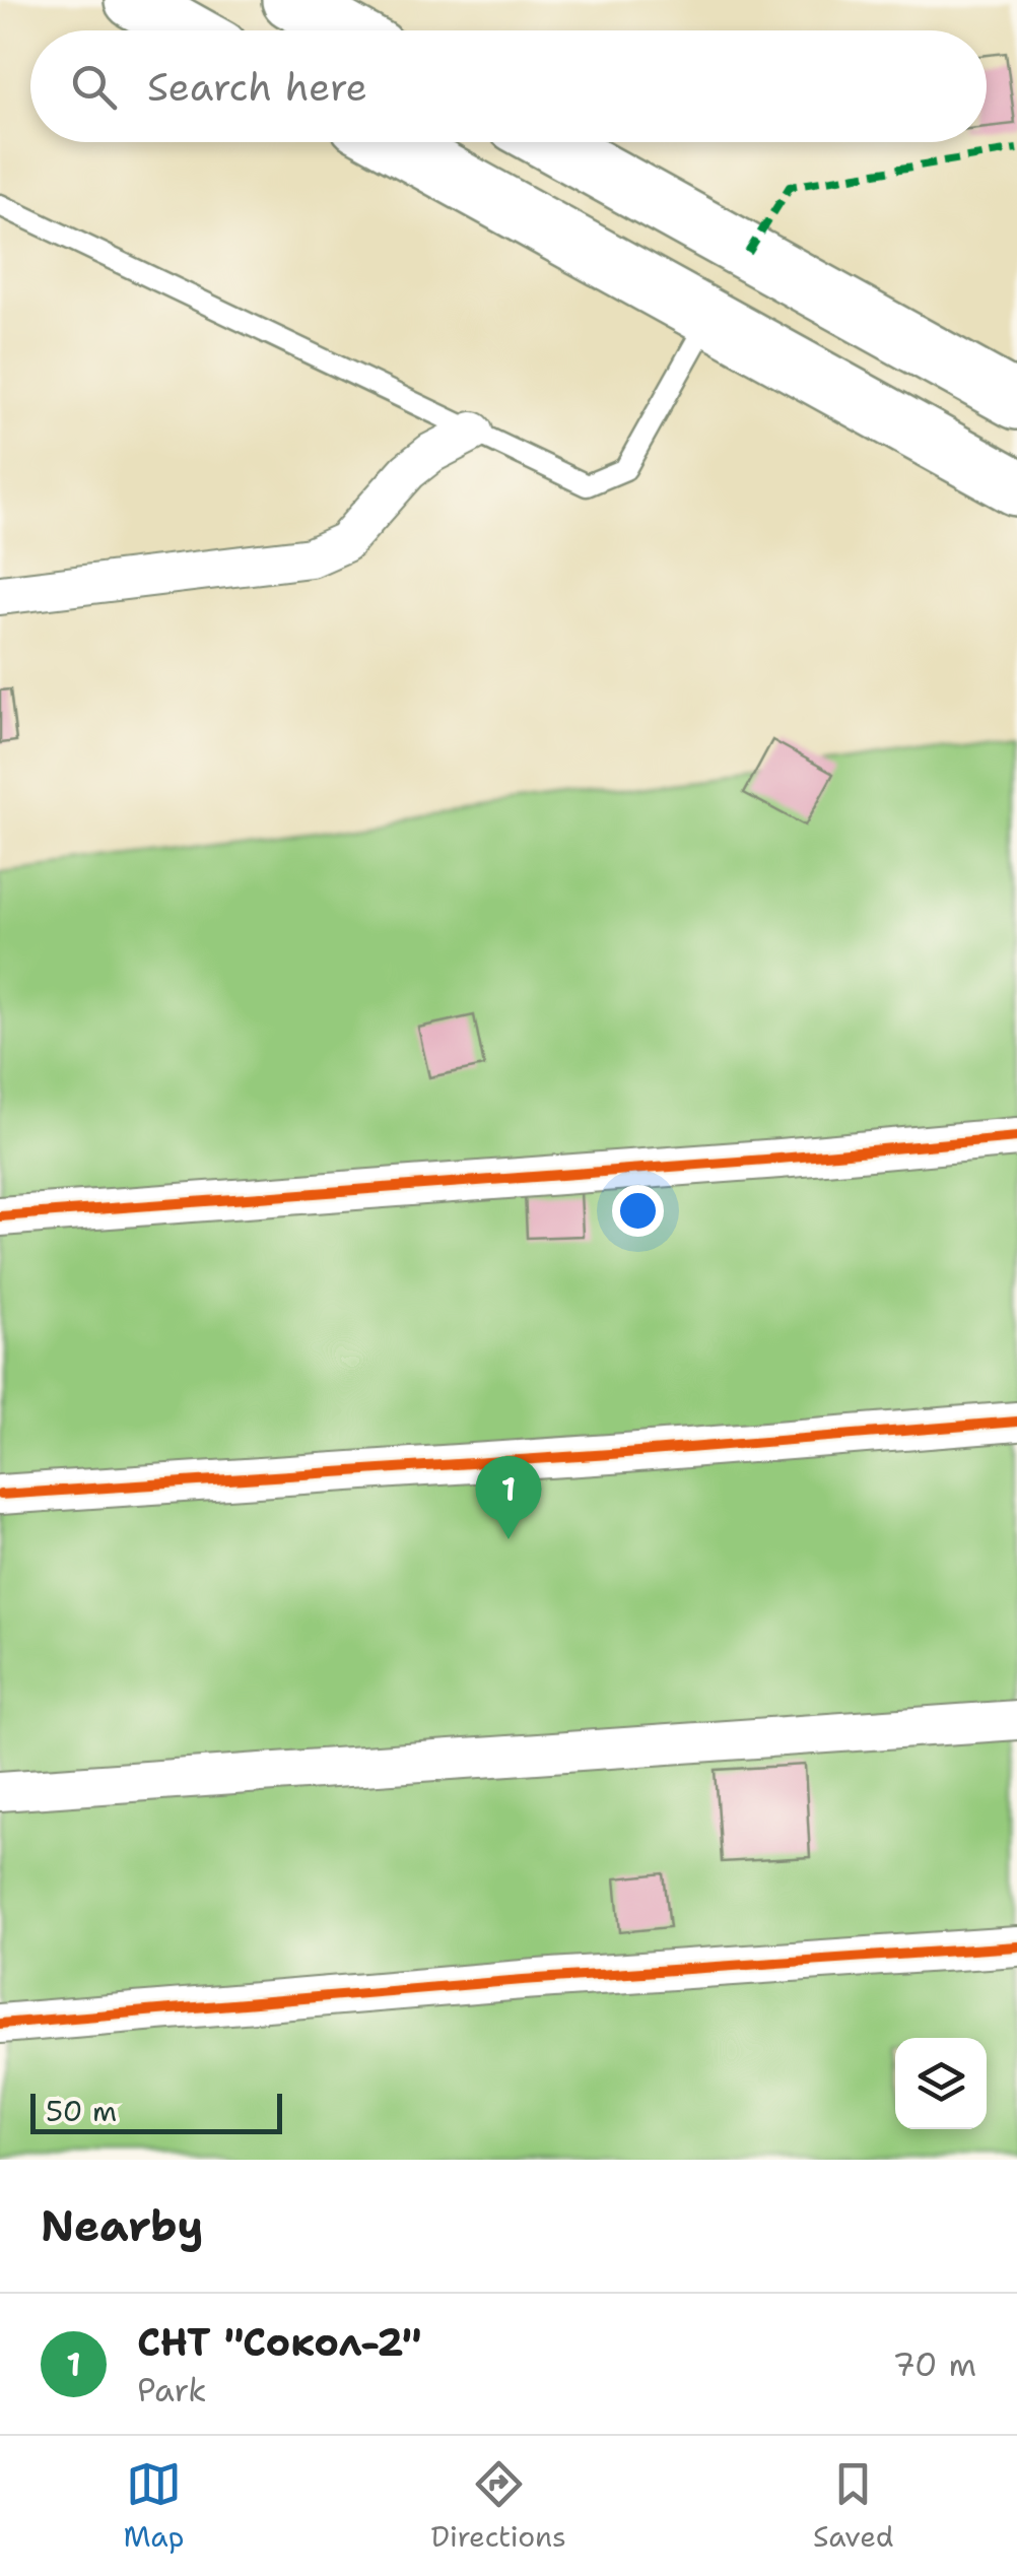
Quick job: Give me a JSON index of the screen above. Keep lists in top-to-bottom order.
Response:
{
  "scale_bar": "50 m",
  "page": {
    "search": "Search here",
    "pins": "1",
    "scale": "50 m",
    "heading": "Nearby",
    "list": [
      {
        "mark": "1",
        "name": "СНТ \"Сокол-2\"",
        "note": "Park",
        "value": "70 m"
      }
    ],
    "nav": ["Map", "Directions", "Saved"]
  }
}
